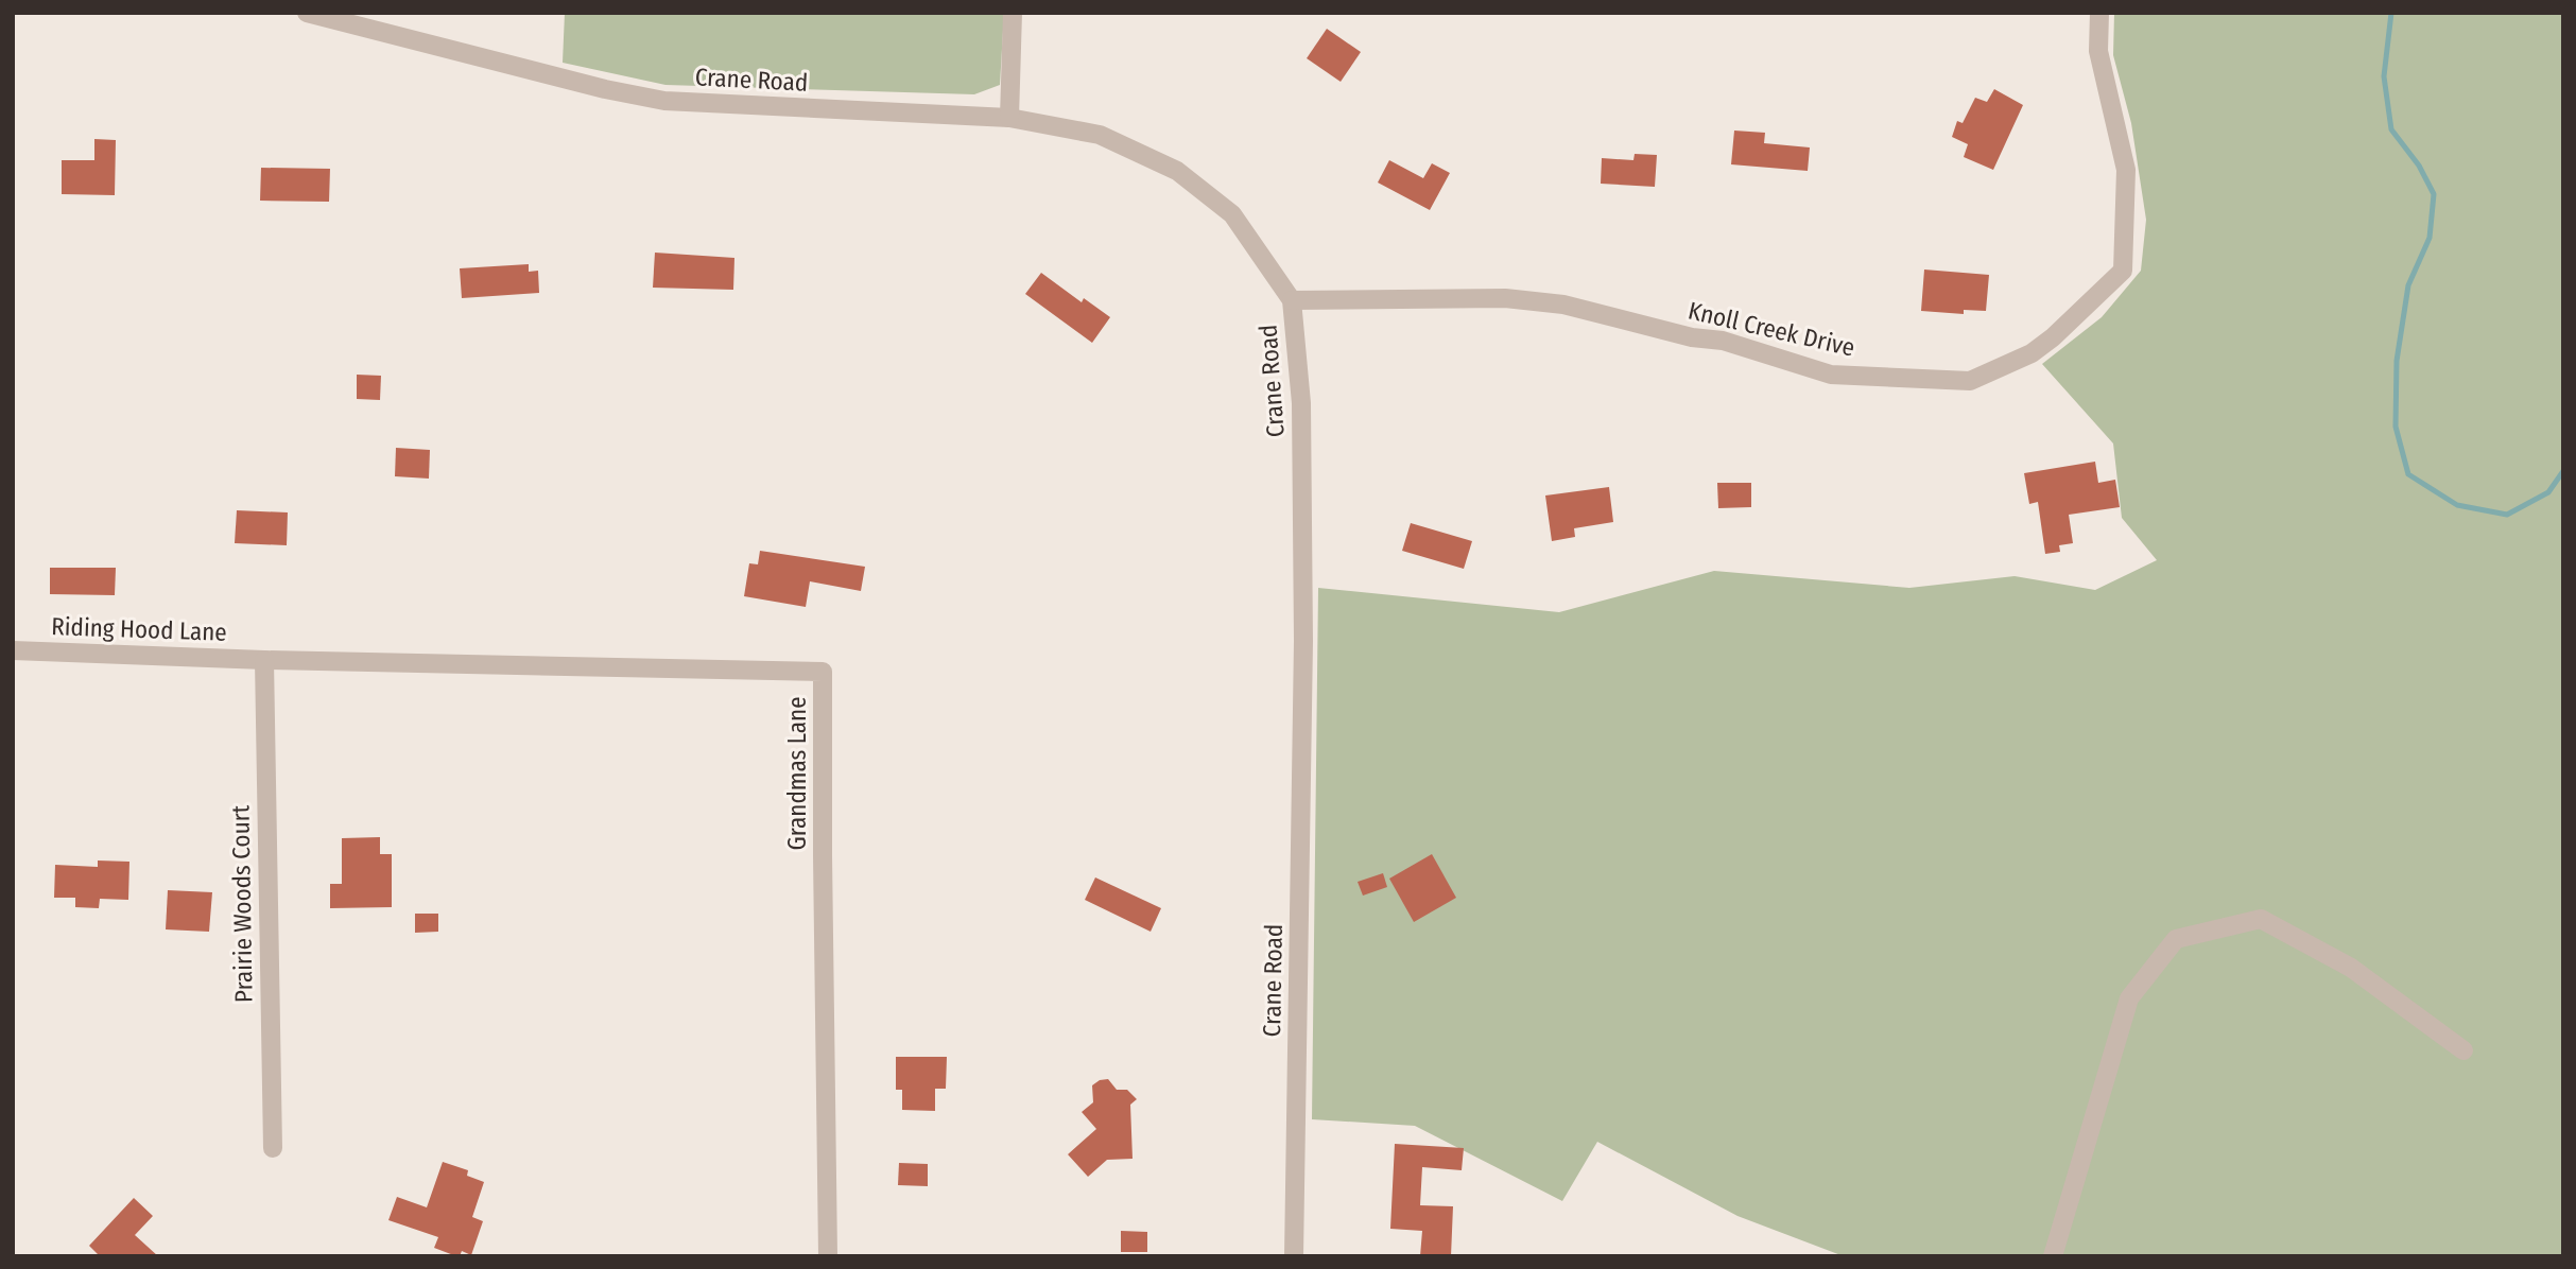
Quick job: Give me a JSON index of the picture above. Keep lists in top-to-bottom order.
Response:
{
  "streets": {
    "street": [
      "Crane Road",
      "Knoll Creek Drive",
      "Riding Hood Lane",
      "Grandmas Lane",
      "Prairie Woods Court"
    ]
  },
  "crossings": [
    ["Crane Road", "Knoll Creek Drive"],
    ["Riding Hood Lane", "Grandmas Lane"],
    ["Riding Hood Lane", "Prairie Woods Court"],
    ["Grandmas Lane", "Prairie Woods Court"]
  ]
}
